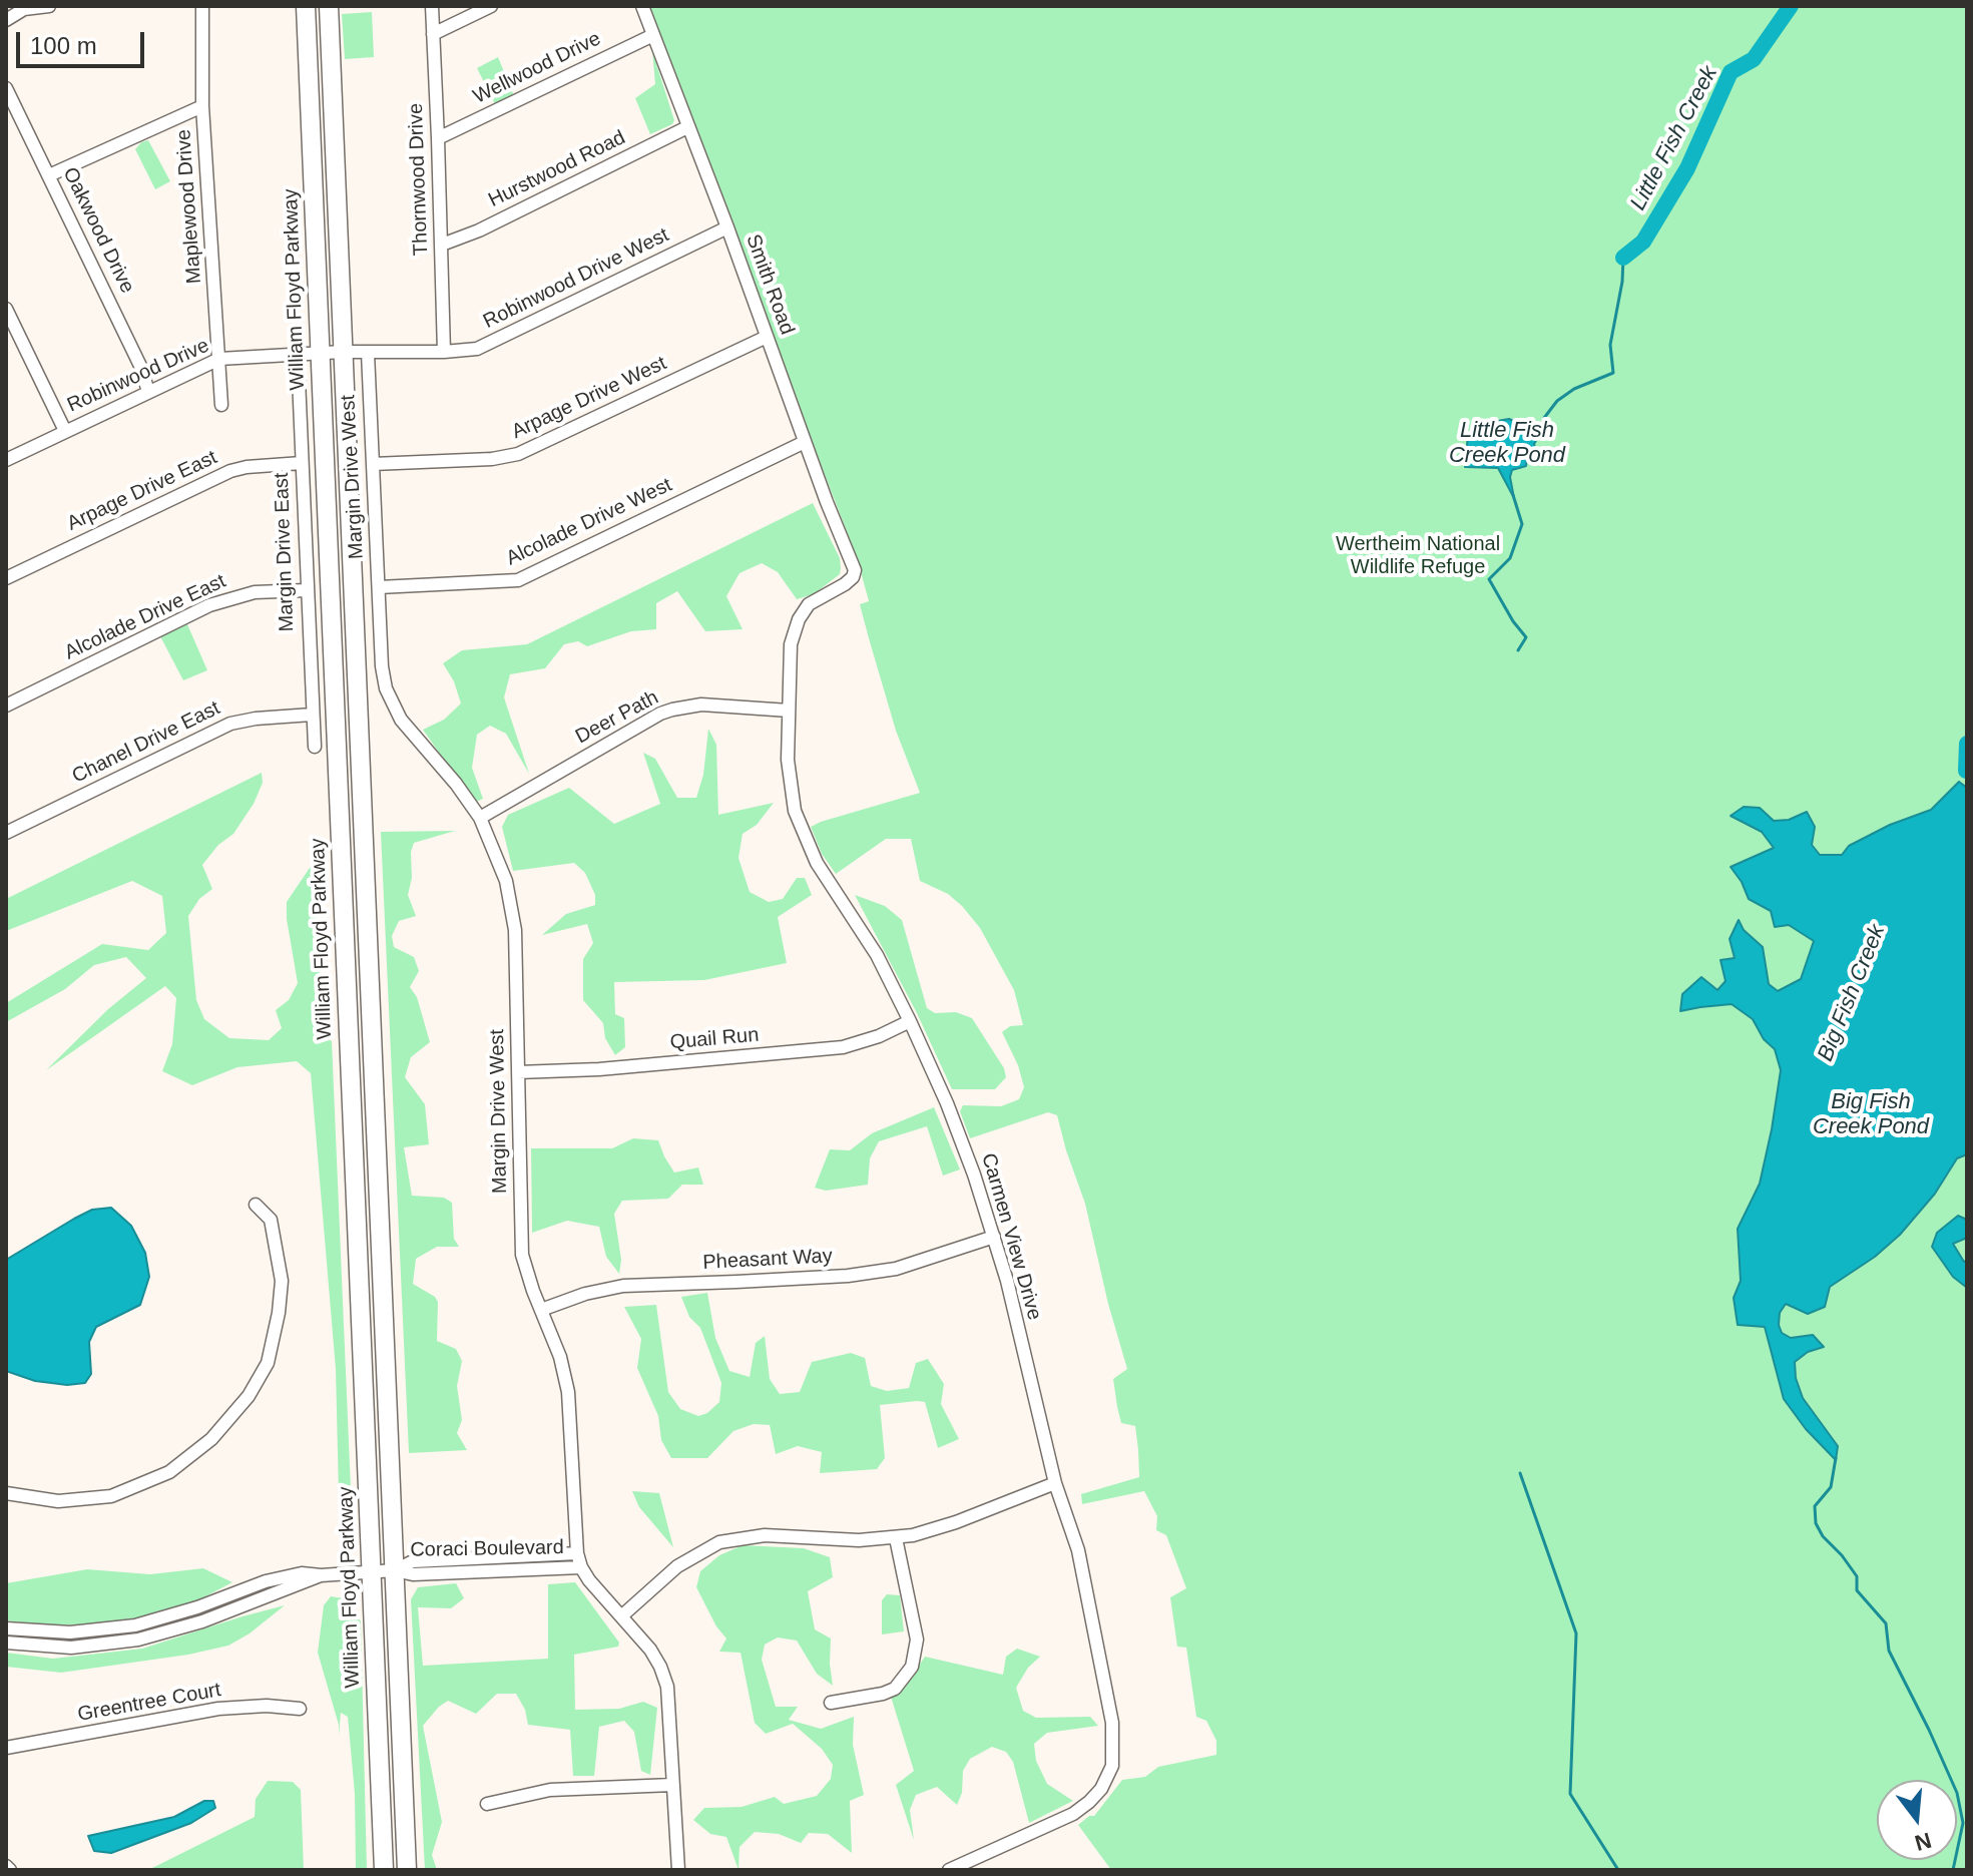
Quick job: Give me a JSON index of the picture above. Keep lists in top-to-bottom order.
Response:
{
  "streets": {
    "highway": ["William Floyd Parkway"],
    "street": [
      "Wellwood Drive",
      "Hurstwood Road",
      "Thornwood Drive",
      "Maplewood Drive",
      "Oakwood Drive",
      "Robinwood Drive West",
      "Smith Road",
      "Robinwood Drive",
      "Arpage Drive West",
      "Margin Drive West",
      "Arpage Drive East",
      "Alcolade Drive West",
      "Margin Drive East",
      "Alcolade Drive East",
      "Deer Path",
      "Chanel Drive East",
      "Quail Run",
      "Carmen View Drive",
      "Pheasant Way",
      "Coraci Boulevard",
      "Greentree Court"
    ]
  },
  "crossings": [
    ["Wellwood Drive", "Thornwood Drive"],
    ["Wellwood Drive", "Smith Road"],
    ["Hurstwood Road", "Thornwood Drive"],
    ["Hurstwood Road", "Smith Road"],
    ["Thornwood Drive", "Robinwood Drive West"],
    ["Maplewood Drive", "Robinwood Drive"],
    ["Oakwood Drive", "Robinwood Drive"],
    ["Robinwood Drive West", "Smith Road"],
    ["Robinwood Drive West", "Robinwood Drive"],
    ["Robinwood Drive West", "Margin Drive West"],
    ["Smith Road", "Arpage Drive West"],
    ["Smith Road", "Alcolade Drive West"],
    ["Smith Road", "Carmen View Drive"],
    ["William Floyd Parkway", "Robinwood Drive"],
    ["William Floyd Parkway", "Coraci Boulevard"],
    ["Robinwood Drive", "Margin Drive East"],
    ["Arpage Drive West", "Margin Drive West"],
    ["Margin Drive West", "Alcolade Drive West"],
    ["Margin Drive West", "Deer Path"],
    ["Margin Drive West", "Quail Run"],
    ["Margin Drive West", "Pheasant Way"],
    ["Margin Drive West", "Coraci Boulevard"],
    ["Arpage Drive East", "Margin Drive East"],
    ["Margin Drive East", "Alcolade Drive East"],
    ["Margin Drive East", "Chanel Drive East"],
    ["Deer Path", "Carmen View Drive"],
    ["Quail Run", "Carmen View Drive"],
    ["Carmen View Drive", "Pheasant Way"]
  ],
  "water": [
    "Little Fish Creek",
    "Little Fish Creek Pond",
    "Big Fish Creek",
    "Big Fish Creek Pond"
  ],
  "parks": ["Wertheim National Wildlife Refuge"],
  "scale_bar": "100 m",
  "north": "bottom"
}
